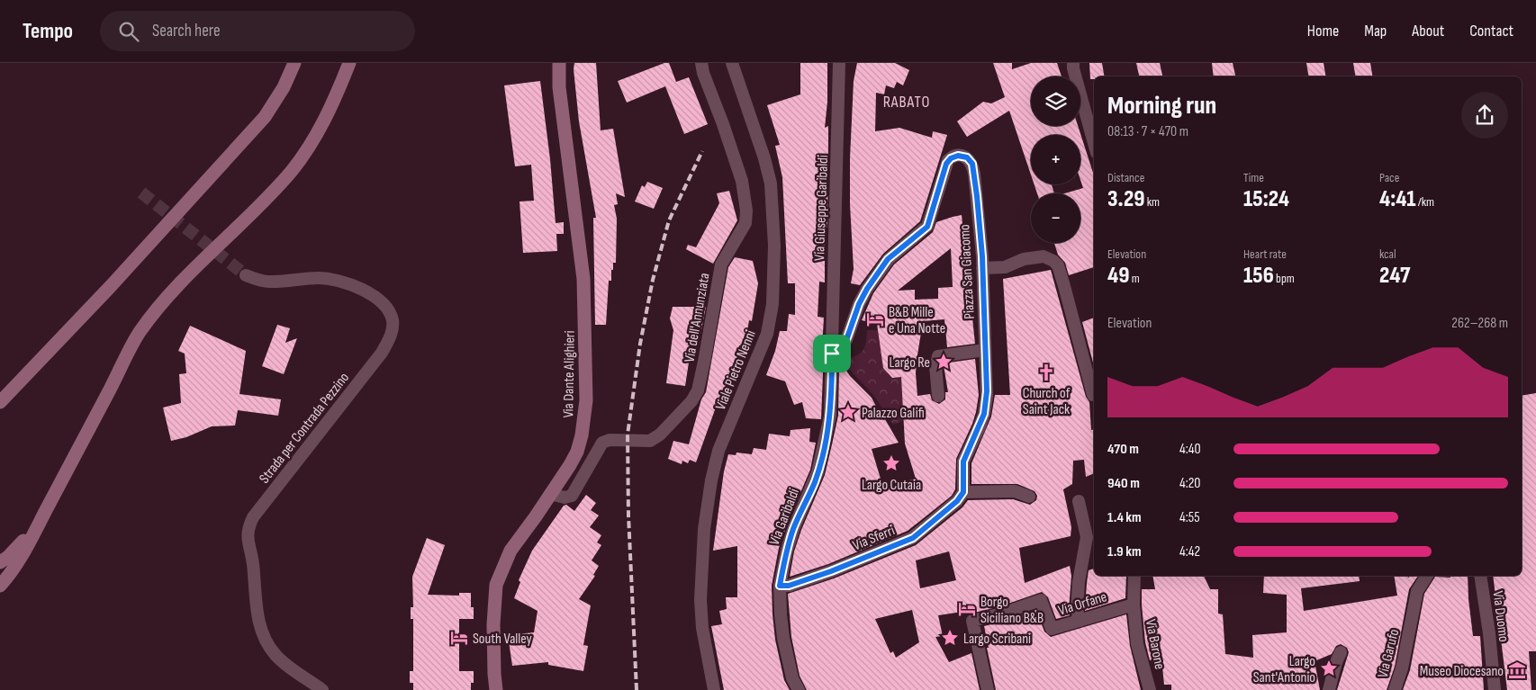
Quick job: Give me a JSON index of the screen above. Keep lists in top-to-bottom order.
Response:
{
  "streets": {
    "main road": ["Via Dante Alighieri"],
    "street": [
      "Via Giuseppe Garibaldi",
      "Piazza San Giacomo",
      "Via dell'Annunziata",
      "Viale Pietro Nenni",
      "Strada per Contrada Pezzino",
      "Via Garibaldi",
      "Via Sferri",
      "Via Orfane",
      "Via Duomo",
      "Via Barone",
      "Via Garufo"
    ]
  },
  "crossings": [
    ["Via Giuseppe Garibaldi", "Piazza San Giacomo"],
    ["Via Giuseppe Garibaldi", "Via Garibaldi"],
    ["Piazza San Giacomo", "Via Garibaldi"],
    ["Piazza San Giacomo", "Via Sferri"],
    ["Via dell'Annunziata", "Via Dante Alighieri"],
    ["Via Garibaldi", "Via Sferri"],
    ["Via Orfane", "Via Barone"]
  ],
  "districts": ["RABATO"],
  "places": {
    "hotel": ["B&B Mille e Una Notte", "Borgo Siciliano B&B", "South Valley"],
    "place": [
      "Largo Re",
      "Palazzo Galifi",
      "Largo Cutaia",
      "Largo Scribani",
      "Largo Sant'Antonio"
    ],
    "church": ["Church of Saint Jack"],
    "museum": ["Museo Diocesano"]
  },
  "page": {
    "header": "Tempo",
    "search": "Search here",
    "nav": [
      "Home",
      "Map",
      "About",
      "Contact"
    ],
    "map_buttons": ["+", "−"],
    "heading": ["Morning run", "08:13 · 7 × 470 m"],
    "stats": [
      ["Distance", "3.29 km"],
      ["Time", "15:24"],
      ["Pace", "4:41 /km"],
      ["Elevation", "49 m"],
      ["Heart rate", "156 bpm"],
      ["kcal", "247"]
    ],
    "chart": ["Elevation", "262–268 m"],
    "list": [
      {
        "name": "470 m",
        "note": "4:40"
      },
      {
        "name": "940 m",
        "note": "4:20"
      },
      {
        "name": "1.4 km",
        "note": "4:55"
      },
      {
        "name": "1.9 km",
        "note": "4:42"
      }
    ]
  }
}
